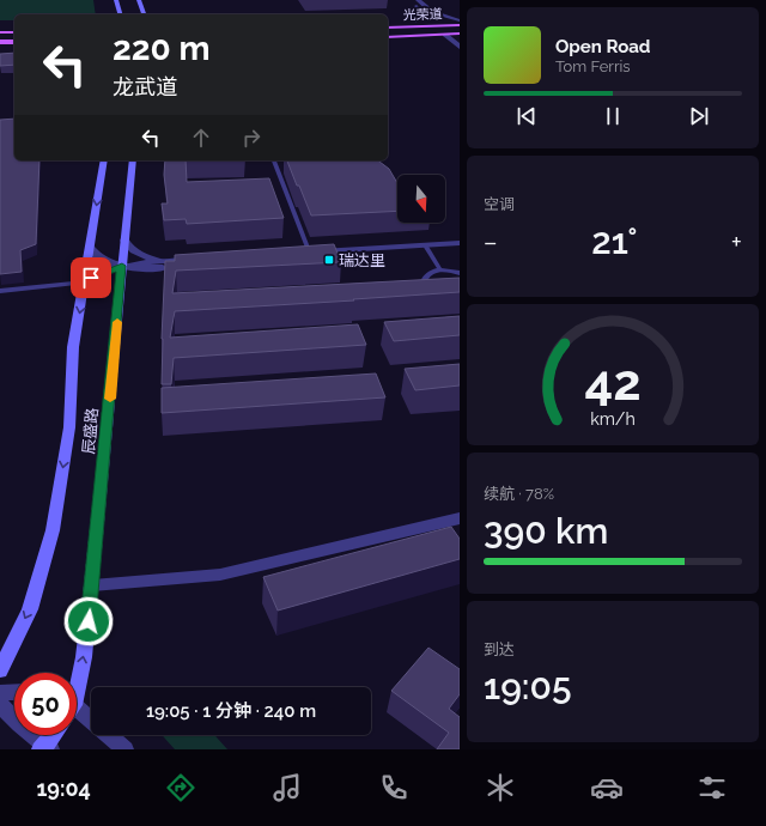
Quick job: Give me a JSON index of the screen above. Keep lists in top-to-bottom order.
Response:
{
  "streets": {
    "main road": ["光荣道", "辰盛路"]
  },
  "places": {
    "transit": ["瑞达里"]
  },
  "north": "bottom",
  "page": {
    "turn": ["220 m", "龙武道"],
    "song": ["Open Road", "Tom Ferris"],
    "tile": [
      "空调",
      ["续航 · 78%", "390 km"],
      ["到达", "19:05"]
    ],
    "heat": ["−", "21°", "+"],
    "limit": "50",
    "trip": "19:05 · 1 分钟 · 240 m",
    "tabs": "19:04",
    "gauge": ["42", "km/h"]
  }
}
